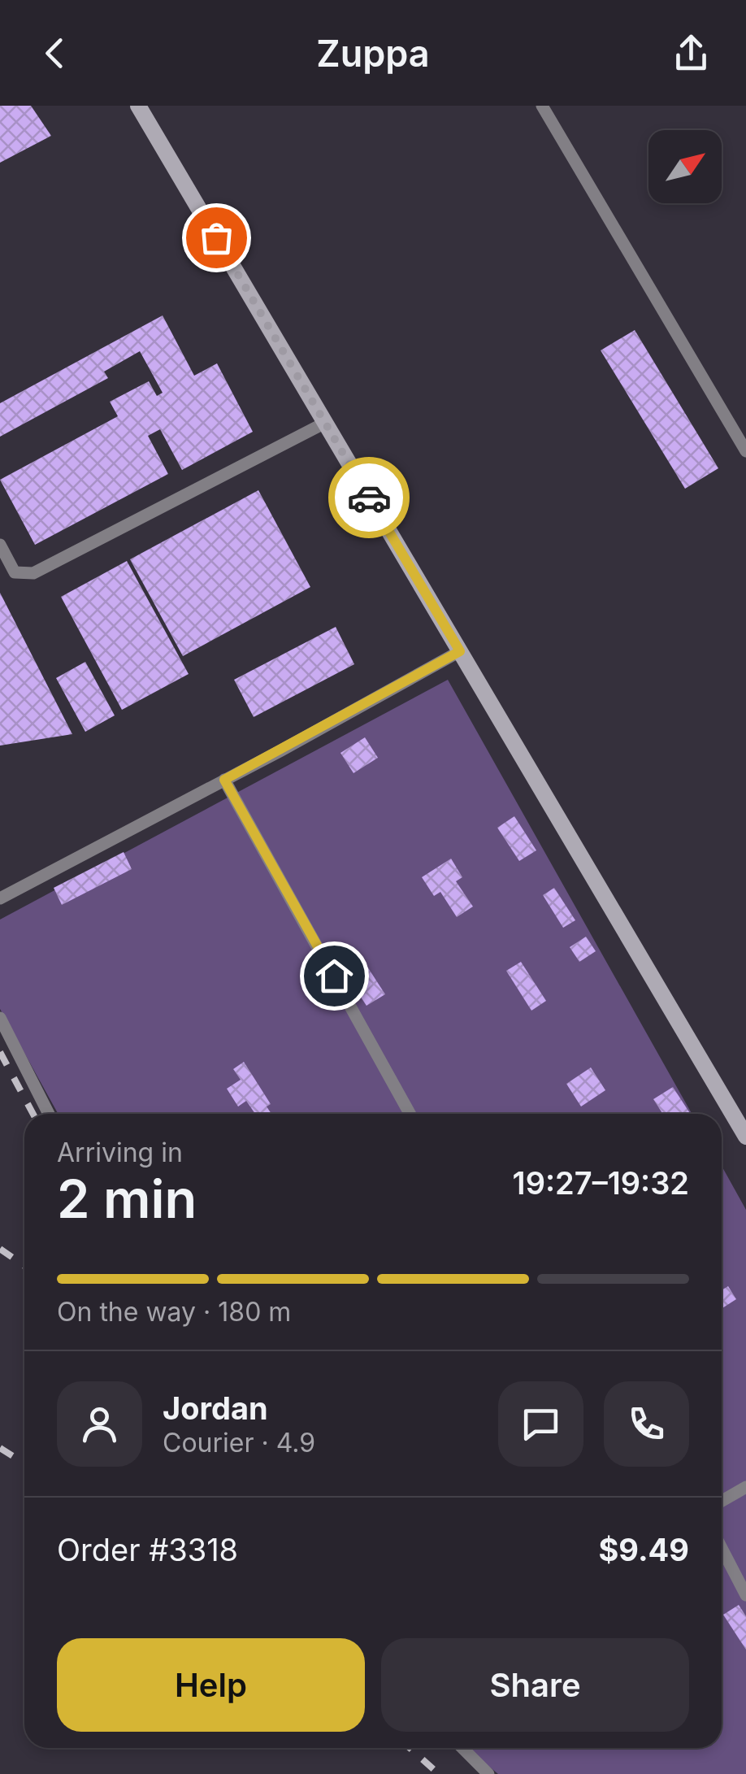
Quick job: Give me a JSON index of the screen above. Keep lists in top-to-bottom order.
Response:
{
  "north": "top right",
  "page": {
    "header": "Zuppa",
    "heading": ["2 min", "Arriving in", "19:27–19:32"],
    "panel": [
      "Jordan",
      "Courier · 4.9",
      "Order #3318",
      "$9.49"
    ],
    "bar": "On the way · 180 m",
    "buttons": ["Help", "Share"]
  }
}
